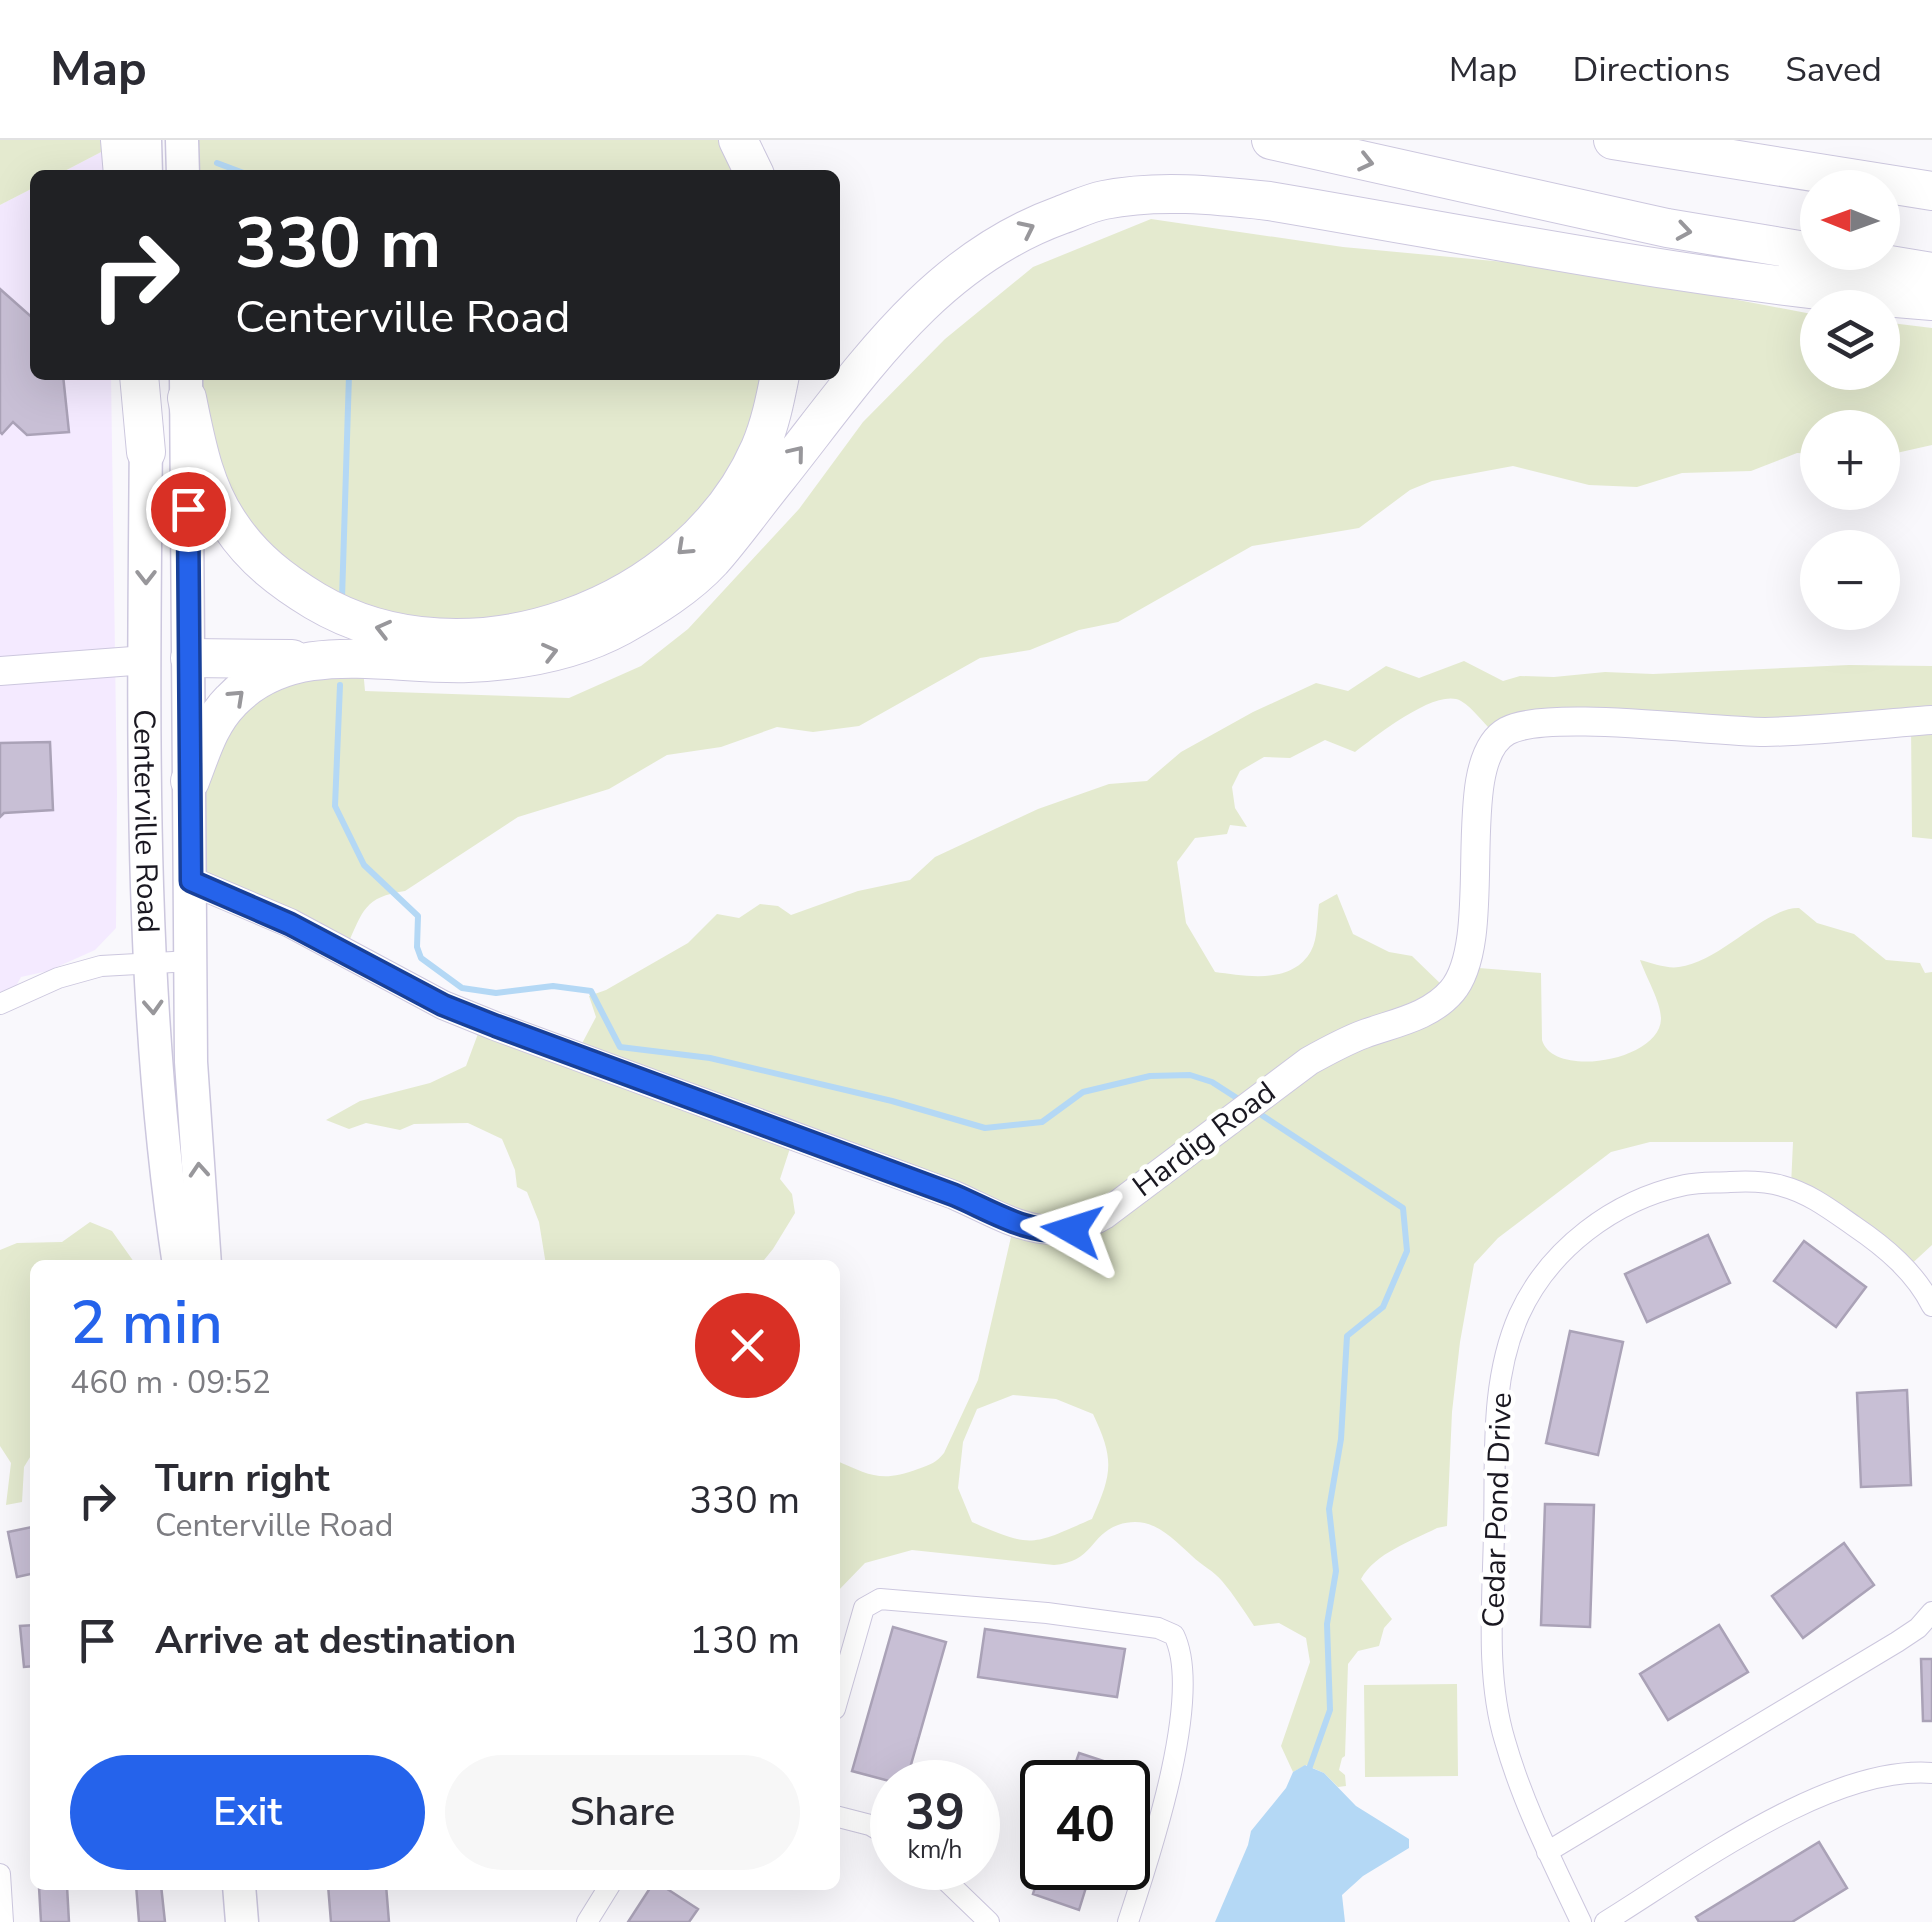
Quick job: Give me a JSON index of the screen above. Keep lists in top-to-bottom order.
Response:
{
  "streets": {
    "main road": ["Centerville Road"],
    "street": ["Hardig Road", "Cedar Pond Drive"]
  },
  "crossings": [
    ["Centerville Road", "Hardig Road"]
  ],
  "north": "left",
  "page": {
    "header": "Map",
    "nav": ["Map", "Directions", "Saved"],
    "map_buttons": ["+", "−"],
    "turn": ["330 m", "Centerville Road"],
    "heading": ["2 min", "460 m · 09:52"],
    "list": [
      {
        "name": "Turn right",
        "note": "Centerville Road",
        "value": "330 m"
      },
      {
        "name": "Arrive at destination",
        "value": "130 m"
      }
    ],
    "buttons": ["Exit", "Share"],
    "speed": "39 km/h",
    "limit": "40"
  }
}
